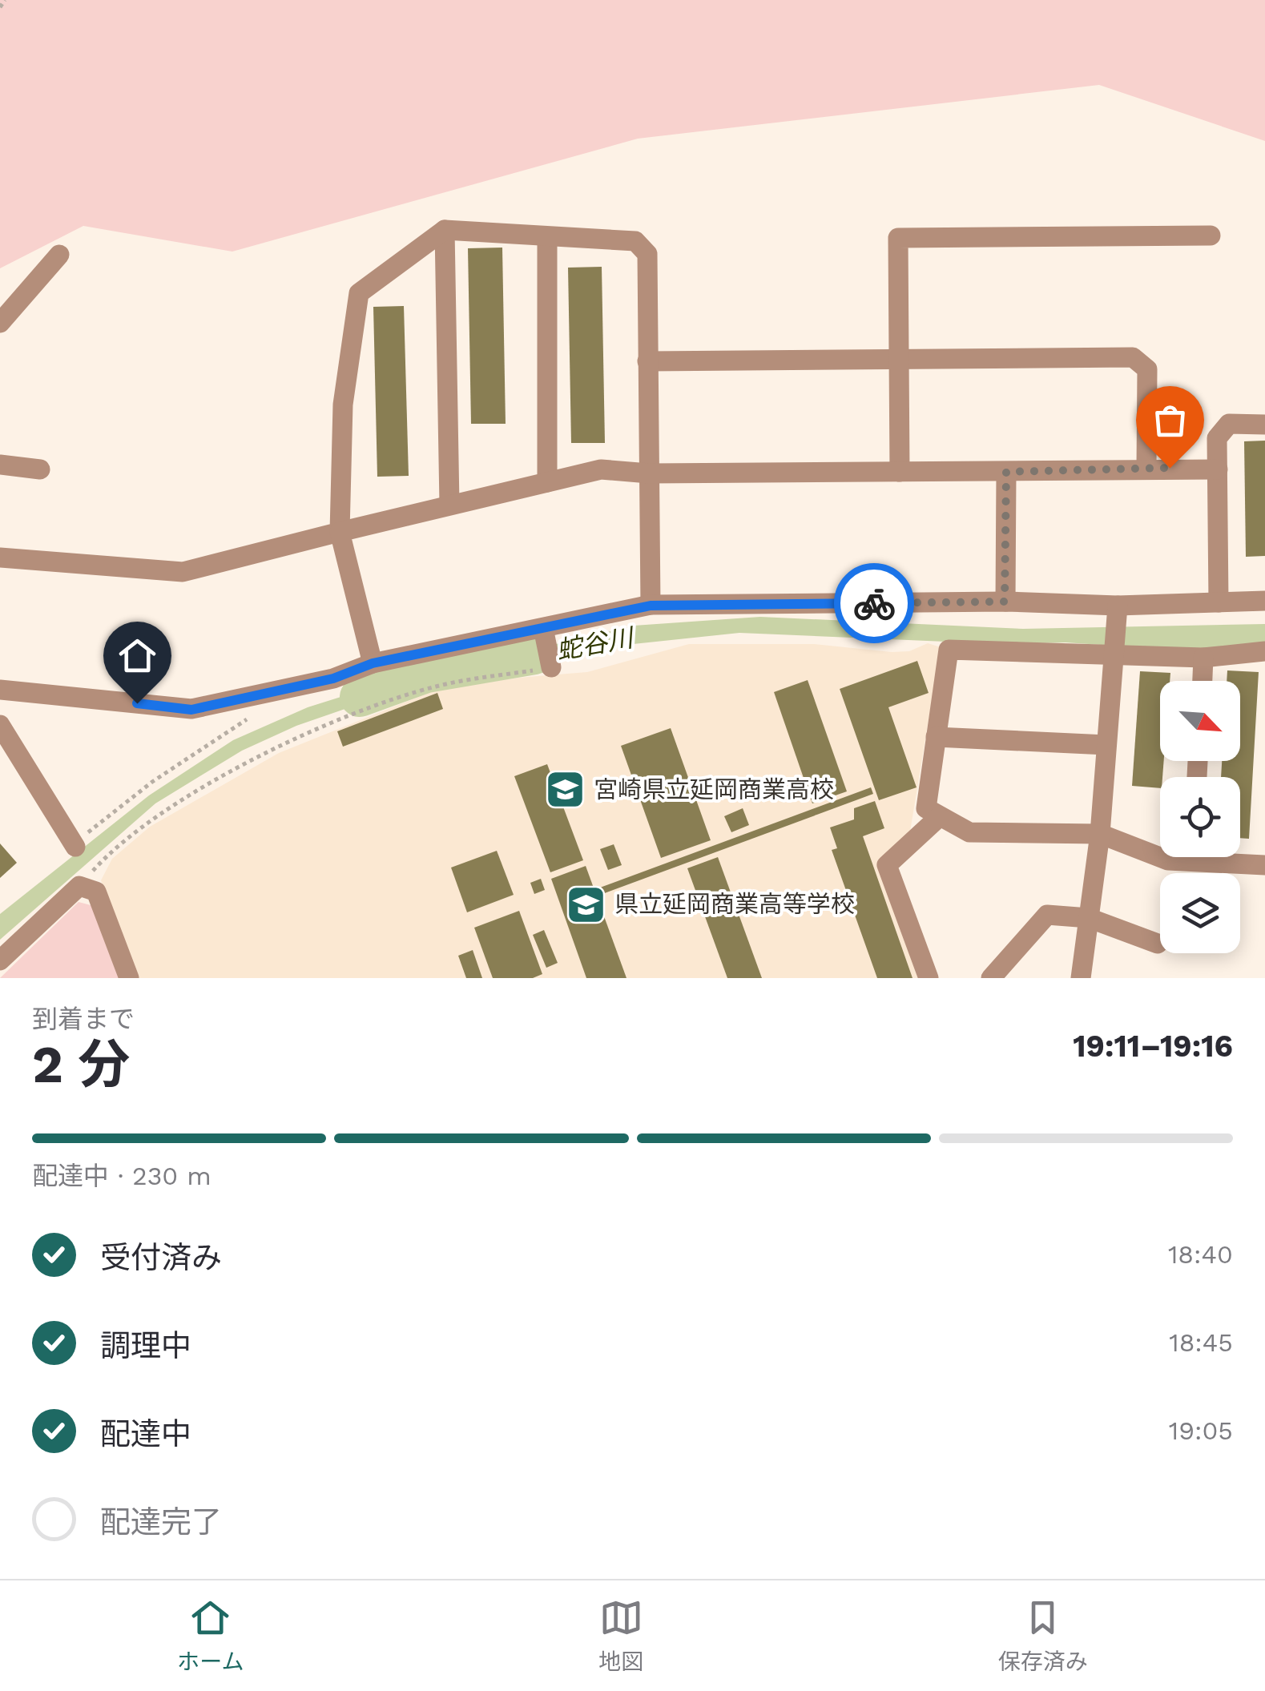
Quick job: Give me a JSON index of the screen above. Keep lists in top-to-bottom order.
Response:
{
  "water": ["蛇谷川"],
  "places": {
    "school or university": ["宮崎県立延岡商業高校", "県立延岡商業高等学校"]
  },
  "north": "bottom right",
  "page": {
    "heading": ["2 分", "到着まで", "19:11–19:16"],
    "bar": "配達中 · 230 m",
    "list": [
      ["受付済み", "18:40"],
      ["調理中", "18:45"],
      ["配達中", "19:05"],
      "配達完了"
    ],
    "tabs": ["ホーム", "地図", "保存済み"]
  }
}
